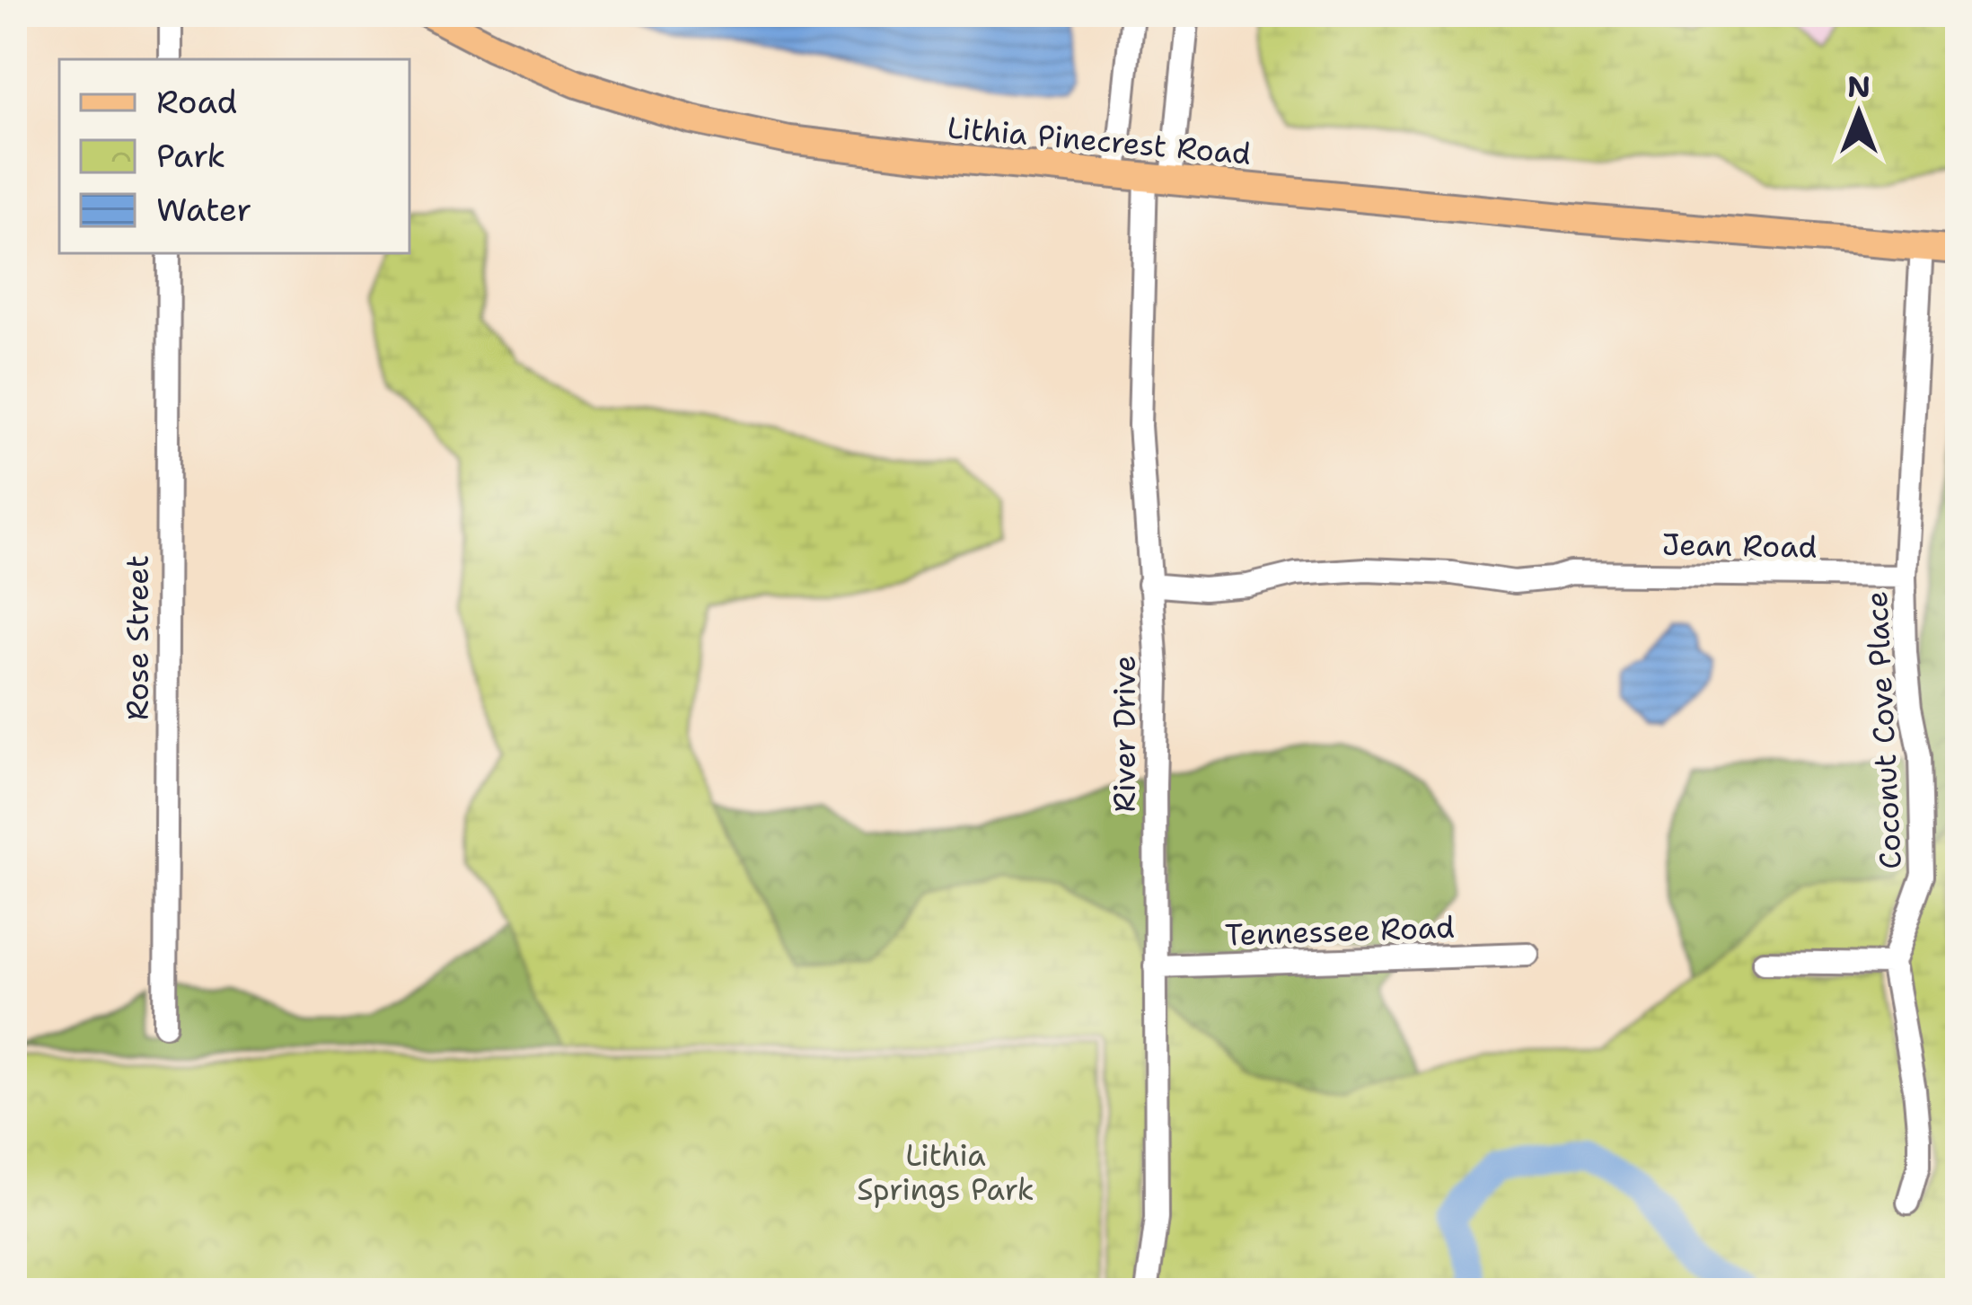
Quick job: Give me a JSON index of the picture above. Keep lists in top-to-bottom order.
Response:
{
  "streets": {
    "main road": ["Lithia Pinecrest Road"],
    "street": [
      "Jean Road",
      "Rose Street",
      "Coconut Cove Place",
      "River Drive",
      "Tennessee Road"
    ]
  },
  "crossings": [
    ["Lithia Pinecrest Road", "Coconut Cove Place"],
    ["Lithia Pinecrest Road", "River Drive"],
    ["Jean Road", "Coconut Cove Place"],
    ["Jean Road", "River Drive"],
    ["River Drive", "Tennessee Road"]
  ],
  "parks": ["Lithia Springs Park"],
  "legend": ["Road", "Park", "Water"],
  "north": "top"
}
